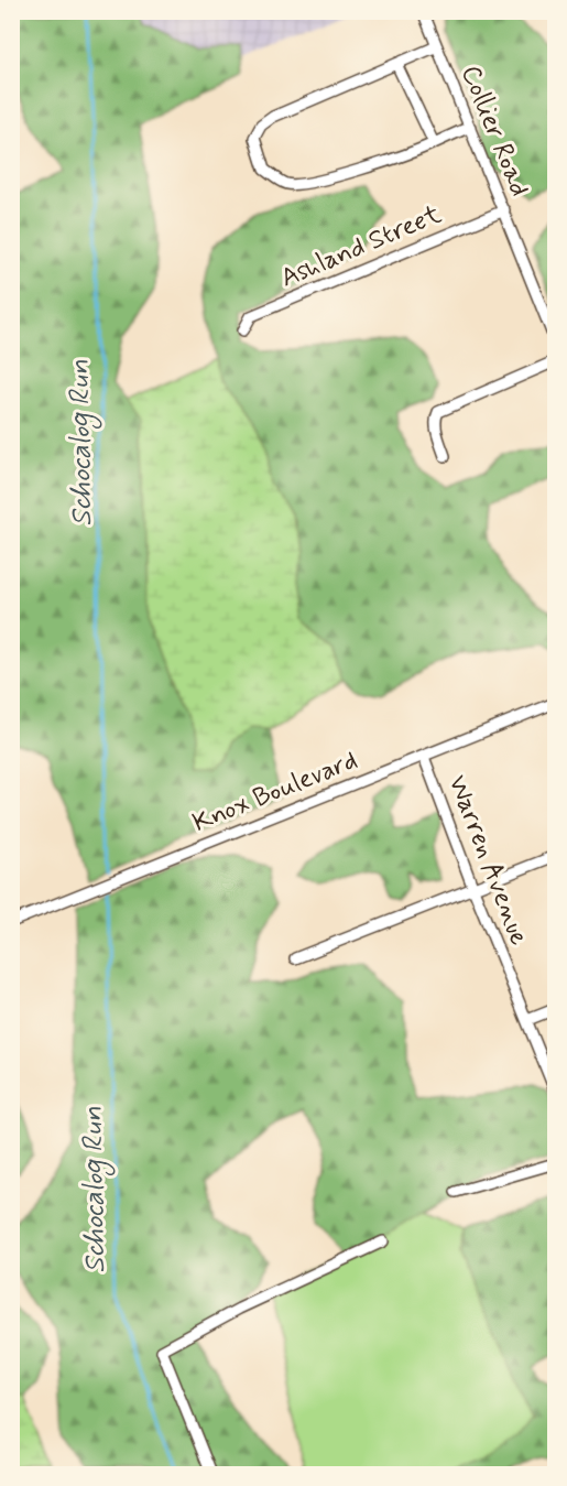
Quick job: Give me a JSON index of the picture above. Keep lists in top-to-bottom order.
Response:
{
  "streets": {
    "street": [
      "Collier Road",
      "Ashland Street",
      "Knox Boulevard",
      "Warren Avenue"
    ]
  },
  "crossings": [
    ["Collier Road", "Ashland Street"],
    ["Knox Boulevard", "Warren Avenue"]
  ],
  "water": ["Schocalog Run"]
}
